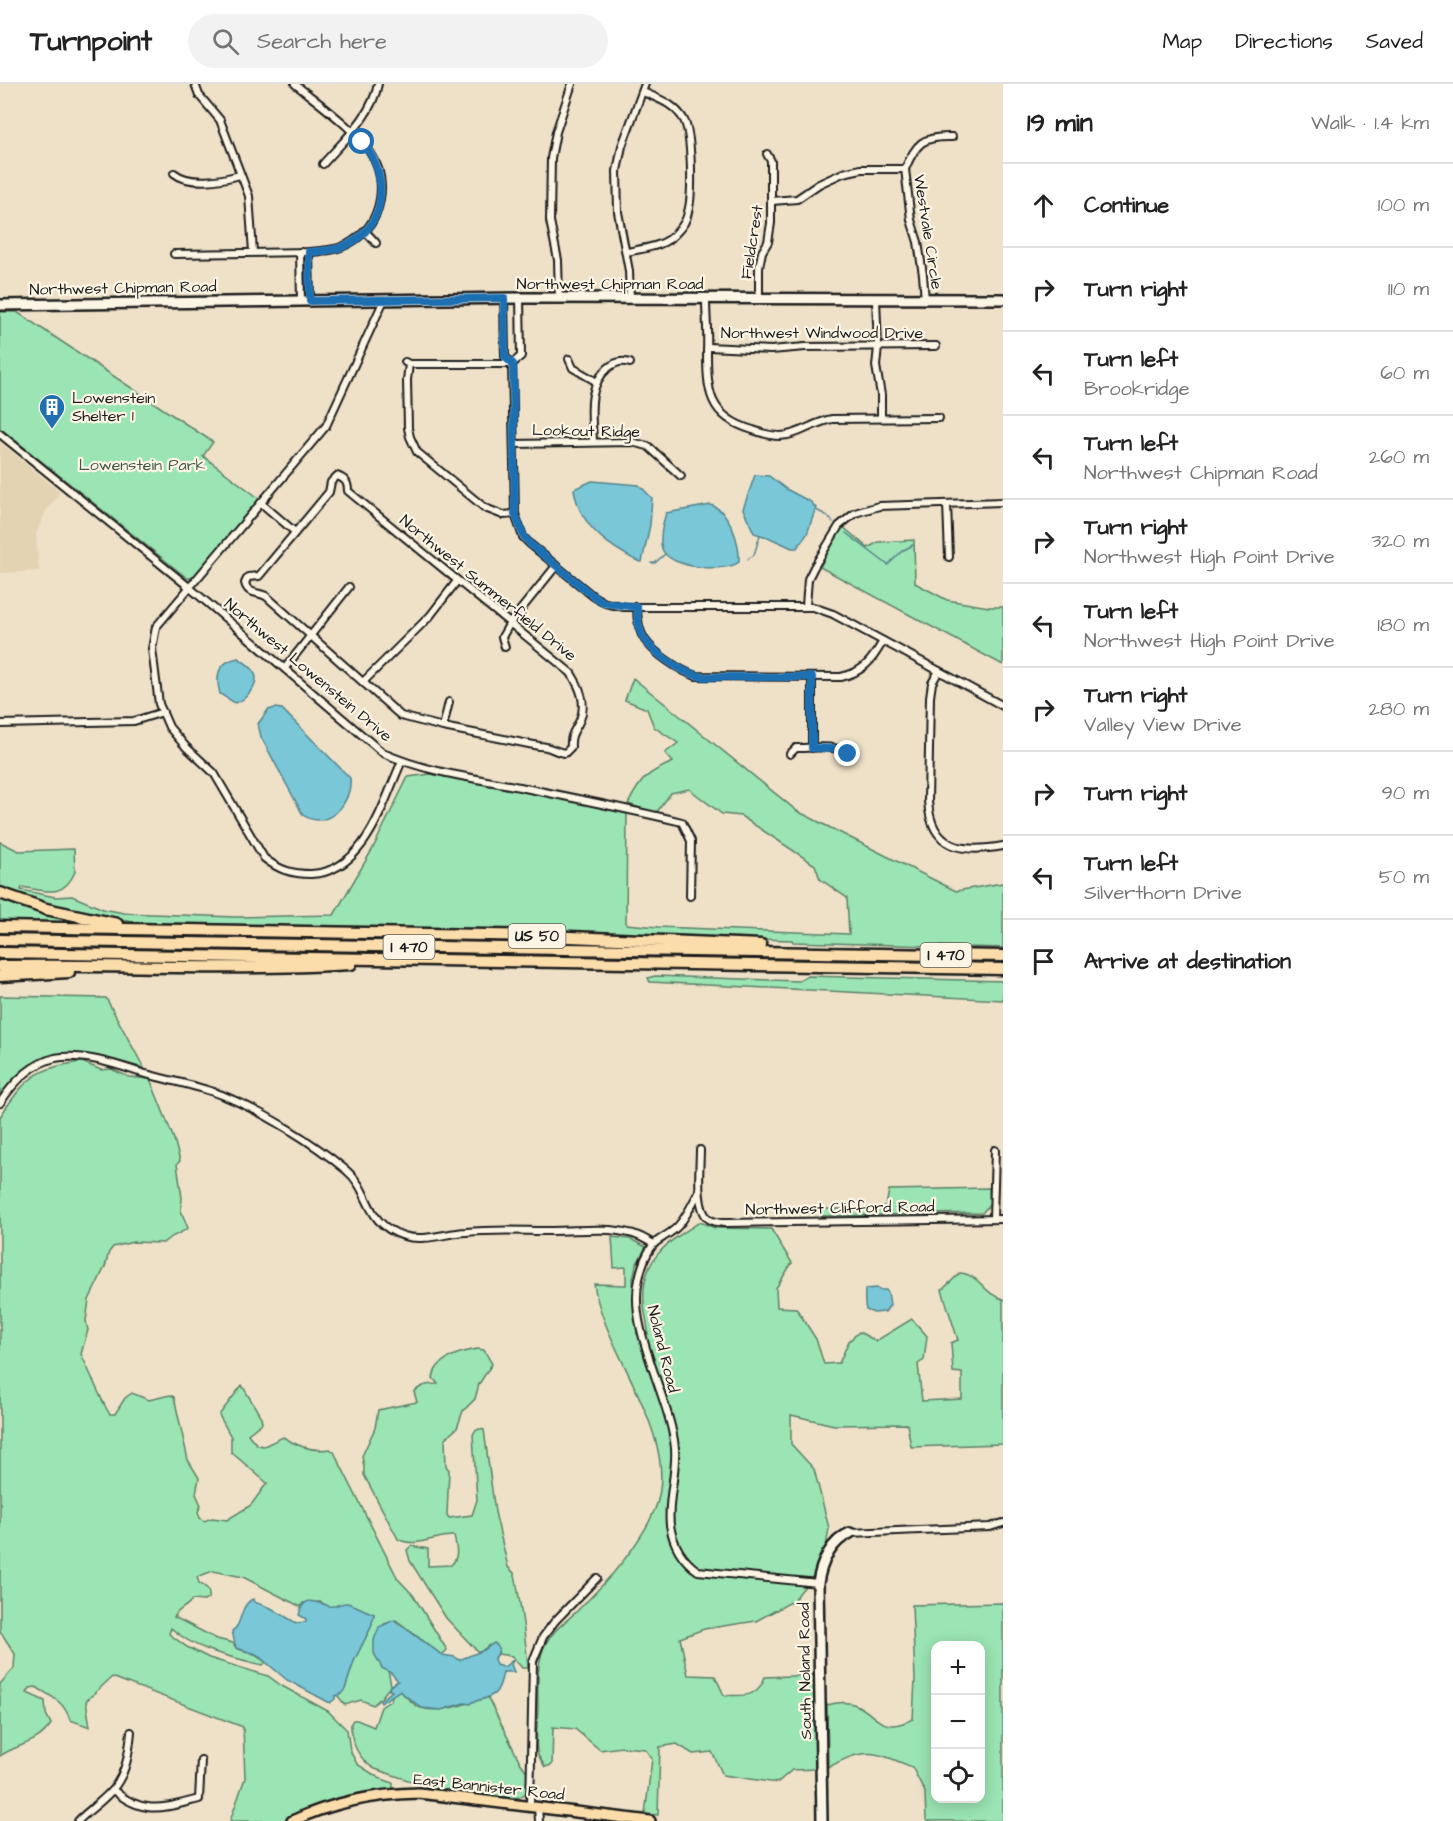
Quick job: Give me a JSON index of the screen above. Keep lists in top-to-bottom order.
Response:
{
  "streets": {
    "highway": ["US 50", "I 470"],
    "main road": ["Northwest Chipman Road", "South Noland Road", "East Bannister Road"],
    "street": [
      "Westvale Circle",
      "Fieldcrest",
      "Northwest Windwood Drive",
      "Lookout Ridge",
      "Northwest Summerfield Drive",
      "Northwest Lowenstein Drive",
      "Northwest Clifford Road",
      "Noland Road"
    ]
  },
  "crossings": [
    ["Westvale Circle", "Northwest Chipman Road"],
    ["Fieldcrest", "Northwest Chipman Road"],
    ["US 50", "I 470"],
    ["Noland Road", "South Noland Road"]
  ],
  "parks": ["Lowenstein Park"],
  "places": {
    "building": ["Lowenstein Shelter 1"]
  },
  "page": {
    "header": "Turnpoint",
    "search": "Search here",
    "nav": ["Map", "Directions", "Saved"],
    "heading": ["19 min", "Walk · 1.4 km"],
    "list": [
      ["Continue", "100 m"],
      ["Turn right", "110 m"],
      ["Turn left", "Brookridge", "60 m"],
      ["Turn left", "Northwest Chipman Road", "260 m"],
      ["Turn right", "Northwest High Point Drive", "320 m"],
      ["Turn left", "Northwest High Point Drive", "180 m"],
      ["Turn right", "Valley View Drive", "280 m"],
      ["Turn right", "90 m"],
      ["Turn left", "Silverthorn Drive", "50 m"],
      "Arrive at destination"
    ],
    "map_buttons": ["+", "−"]
  }
}
